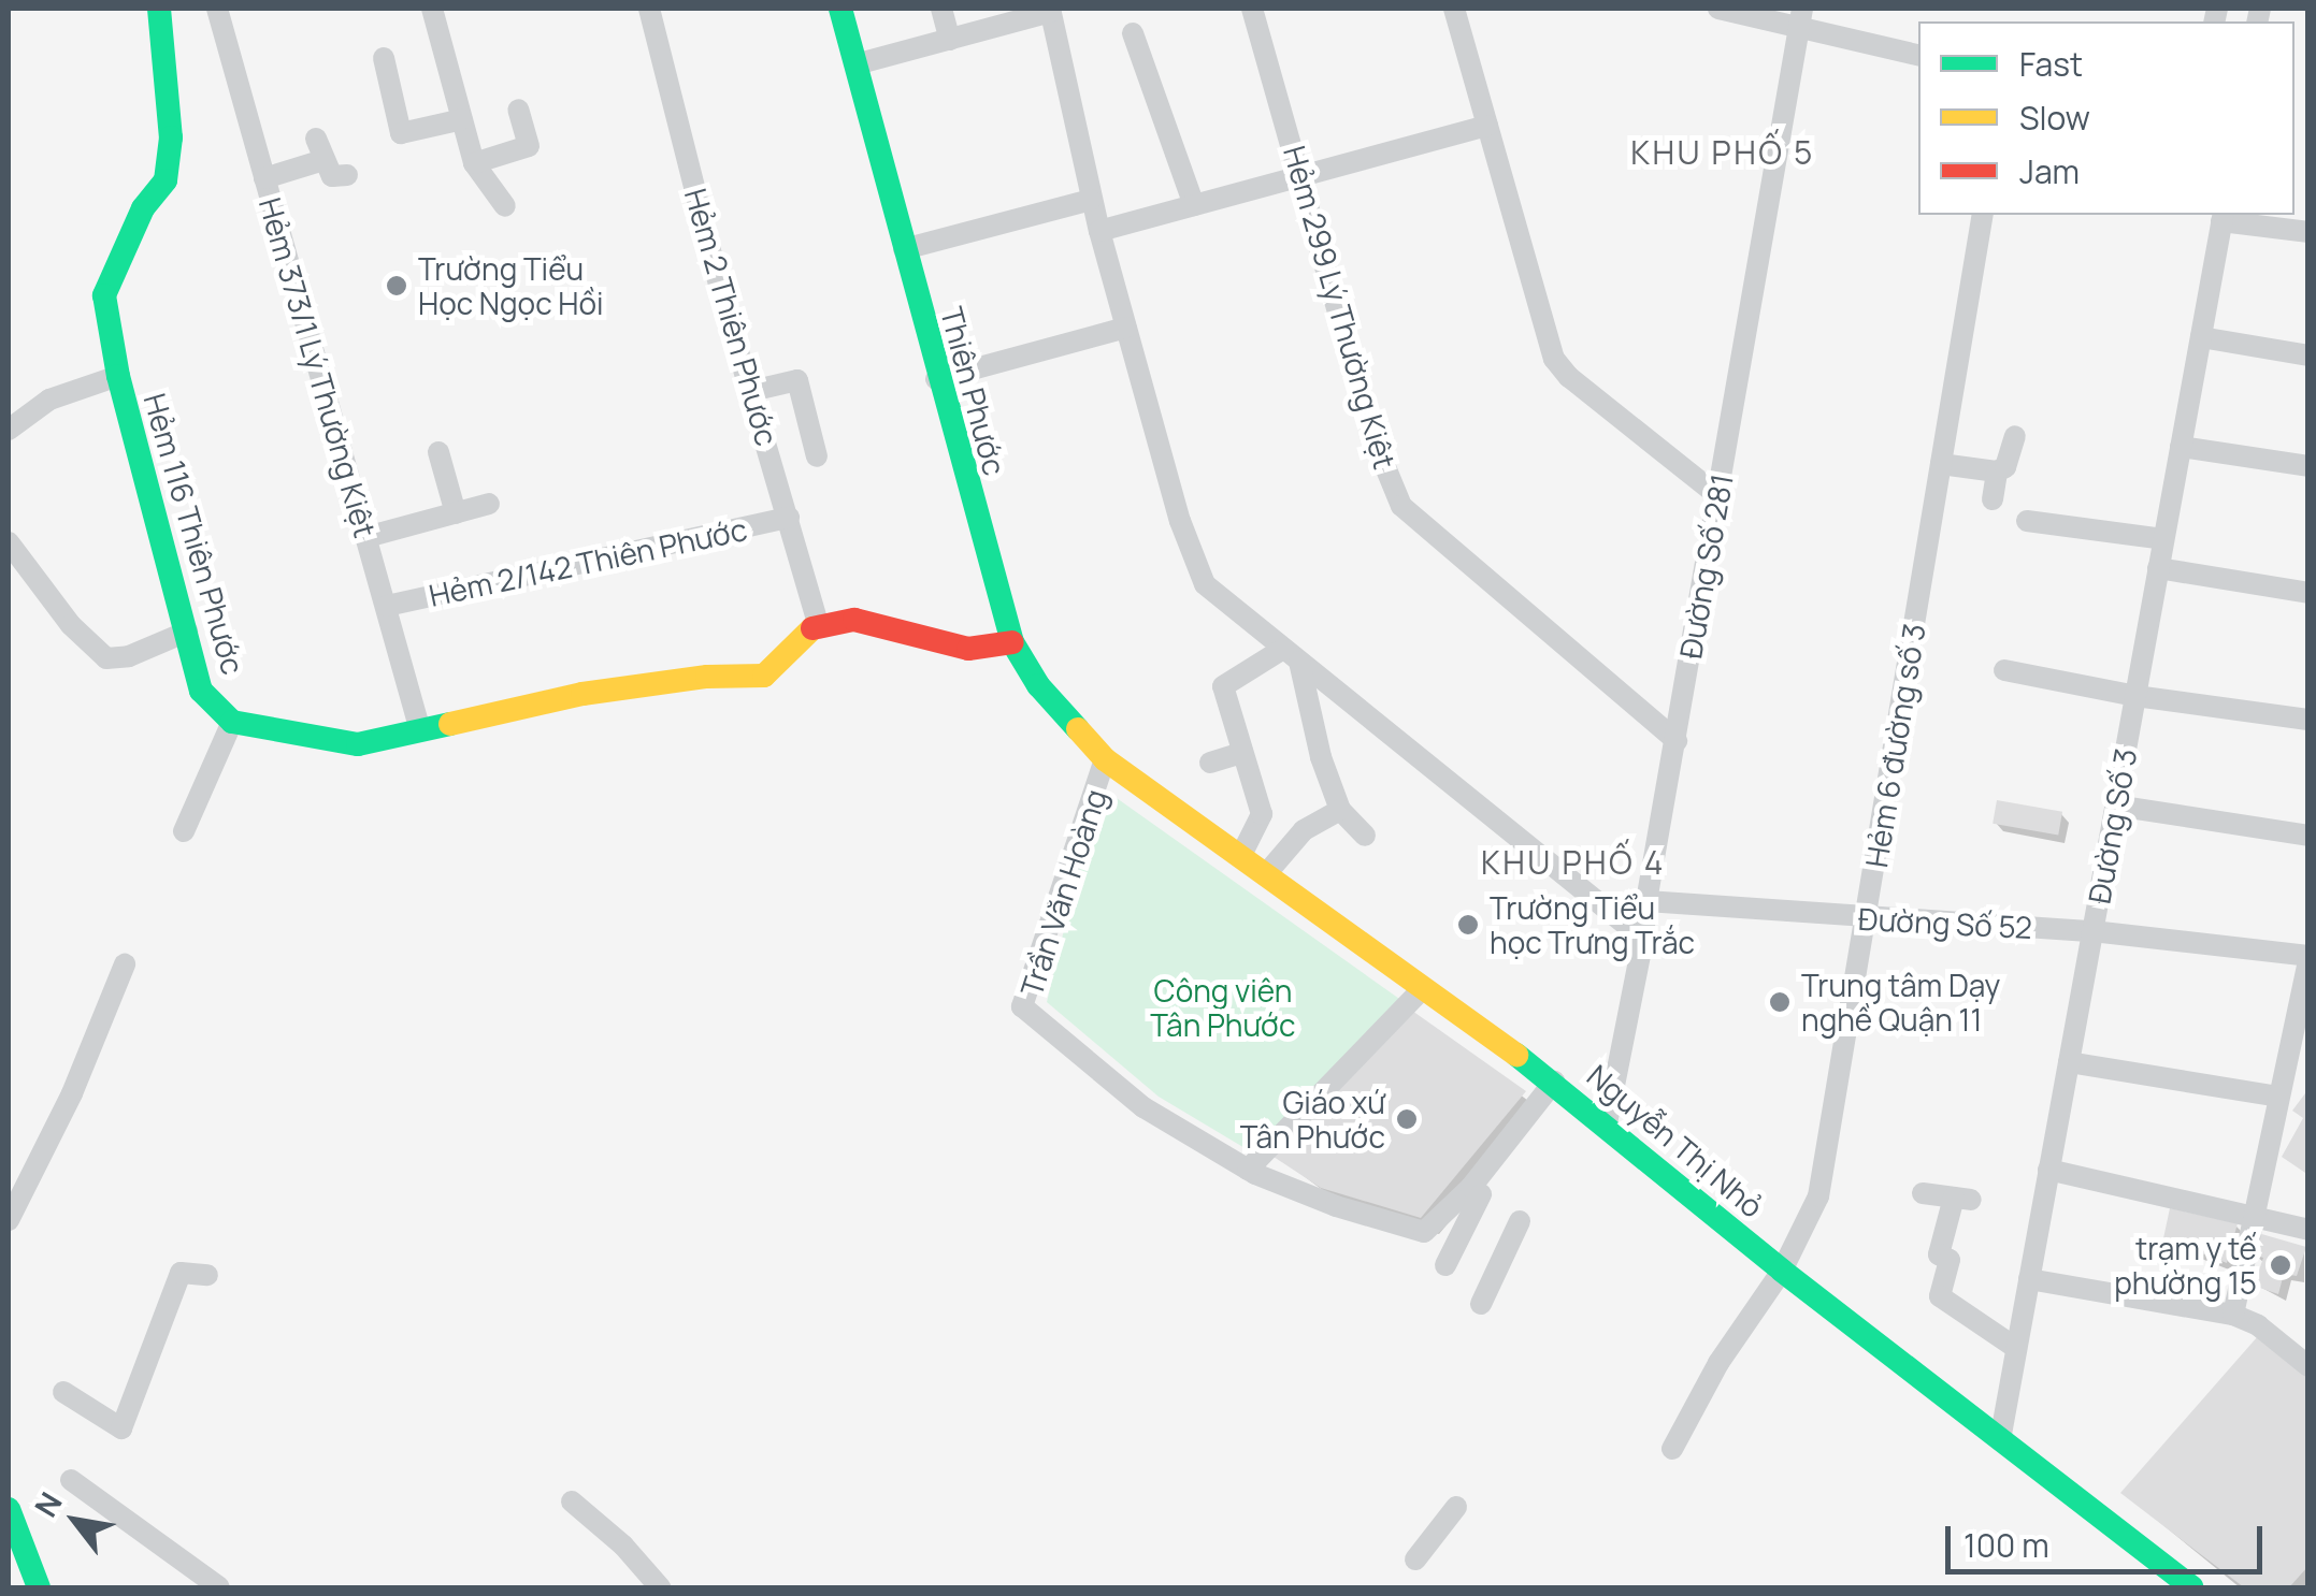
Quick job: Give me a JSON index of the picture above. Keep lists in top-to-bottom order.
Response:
{
  "streets": {
    "street": [
      "Hẻm 299 Lý Thường Kiệt",
      "Hẻm 2 Thiên Phước",
      "Hẻm 373/1 Lý Thường Kiệt",
      "Thiên Phước",
      "Hẻm 116 Thiên Phước",
      "Hẻm 2/142 Thiên Phước",
      "Đường Số 281",
      "Hẻm 6 đường số 3",
      "Đường Số 3",
      "Trần Văn Hoàng",
      "Đường Số 52",
      "Nguyễn Thị Nhỏ"
    ]
  },
  "crossings": [
    ["Hẻm 299 Lý Thường Kiệt", "Đường Số 281"],
    ["Hẻm 2 Thiên Phước", "Hẻm 2/142 Thiên Phước"],
    ["Hẻm 373/1 Lý Thường Kiệt", "Hẻm 2/142 Thiên Phước"],
    ["Thiên Phước", "Trần Văn Hoàng"],
    ["Thiên Phước", "Nguyễn Thị Nhỏ"],
    ["Đường Số 281", "Đường Số 52"],
    ["Đường Số 281", "Nguyễn Thị Nhỏ"],
    ["Hẻm 6 đường số 3", "Đường Số 52"],
    ["Hẻm 6 đường số 3", "Nguyễn Thị Nhỏ"],
    ["Đường Số 3", "Đường Số 52"],
    ["Đường Số 3", "Nguyễn Thị Nhỏ"],
    ["Trần Văn Hoàng", "Nguyễn Thị Nhỏ"]
  ],
  "districts": ["KHU PHỐ 5", "KHU PHỐ 4"],
  "parks": ["Công viên Tân Phước"],
  "places": [
    "Trường Tiểu Học Ngọc Hồi",
    "Trường Tiểu học Trưng Trắc",
    "Trung tâm Dạy nghề Quận 11",
    "Giáo xứ Tân Phước",
    "trạm y tế phường 15"
  ],
  "legend": ["Fast", "Slow", "Jam"],
  "scale_bar": "100 m",
  "north": "top left"
}
